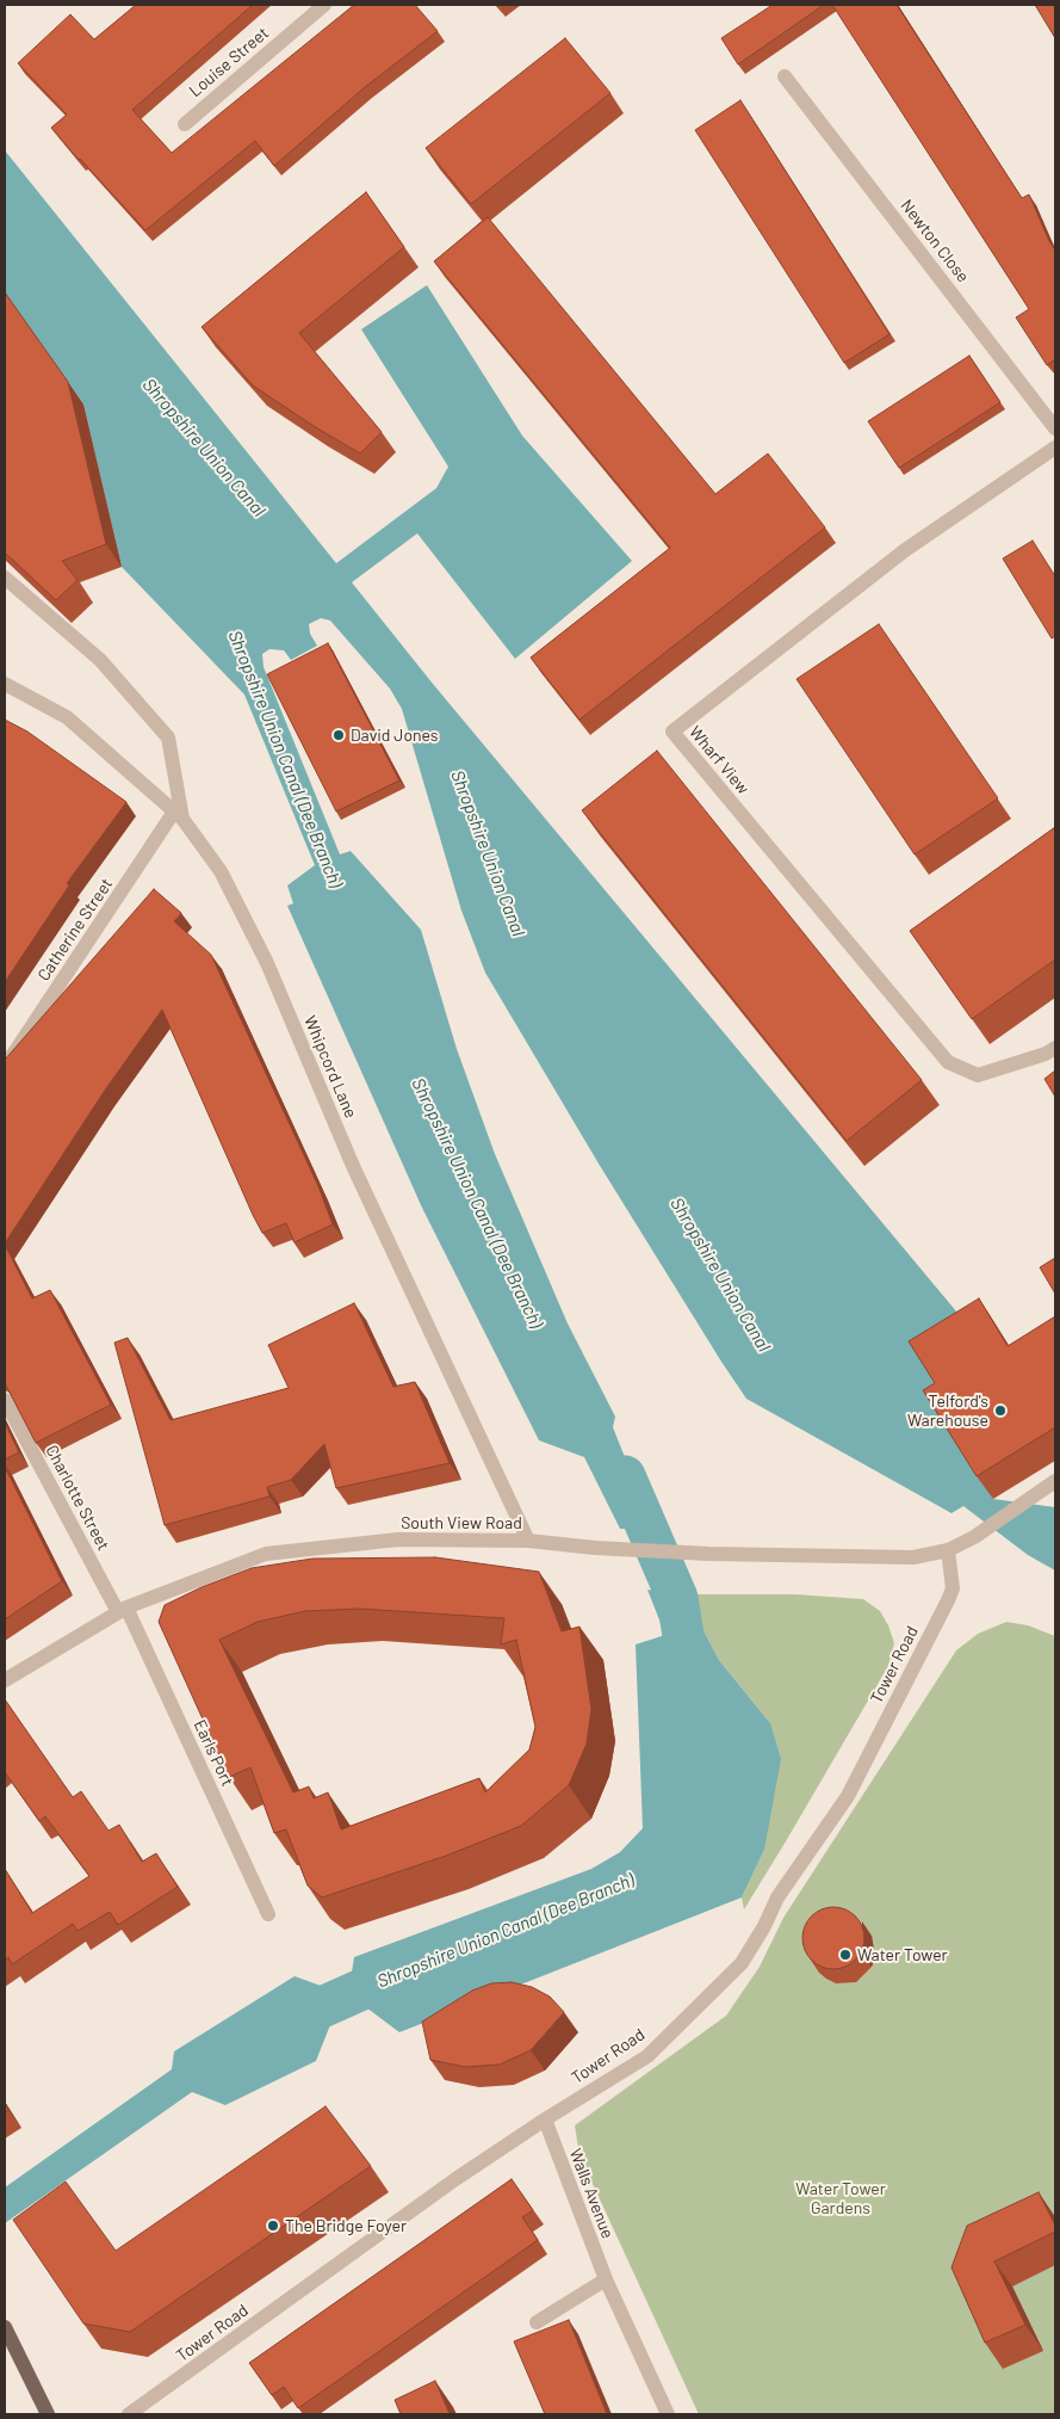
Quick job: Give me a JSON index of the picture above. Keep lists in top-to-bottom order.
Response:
{
  "streets": {
    "street": [
      "Louise Street",
      "Newton Close",
      "Wharf View",
      "Catherine Street",
      "Whipcord Lane",
      "Charlotte Street",
      "South View Road",
      "Tower Road",
      "Earls Port",
      "Walls Avenue"
    ]
  },
  "crossings": [
    ["Catherine Street", "Whipcord Lane"],
    ["Whipcord Lane", "South View Road"],
    ["Charlotte Street", "South View Road"],
    ["Charlotte Street", "Earls Port"],
    ["South View Road", "Tower Road"],
    ["South View Road", "Earls Port"],
    ["Tower Road", "Walls Avenue"]
  ],
  "water": ["Shropshire Union Canal", "Shropshire Union Canal (Dee Branch)"],
  "parks": ["Water Tower Gardens"],
  "places": [
    "David Jones",
    "Telford's Warehouse",
    "Water Tower",
    "The Bridge Foyer"
  ]
}
